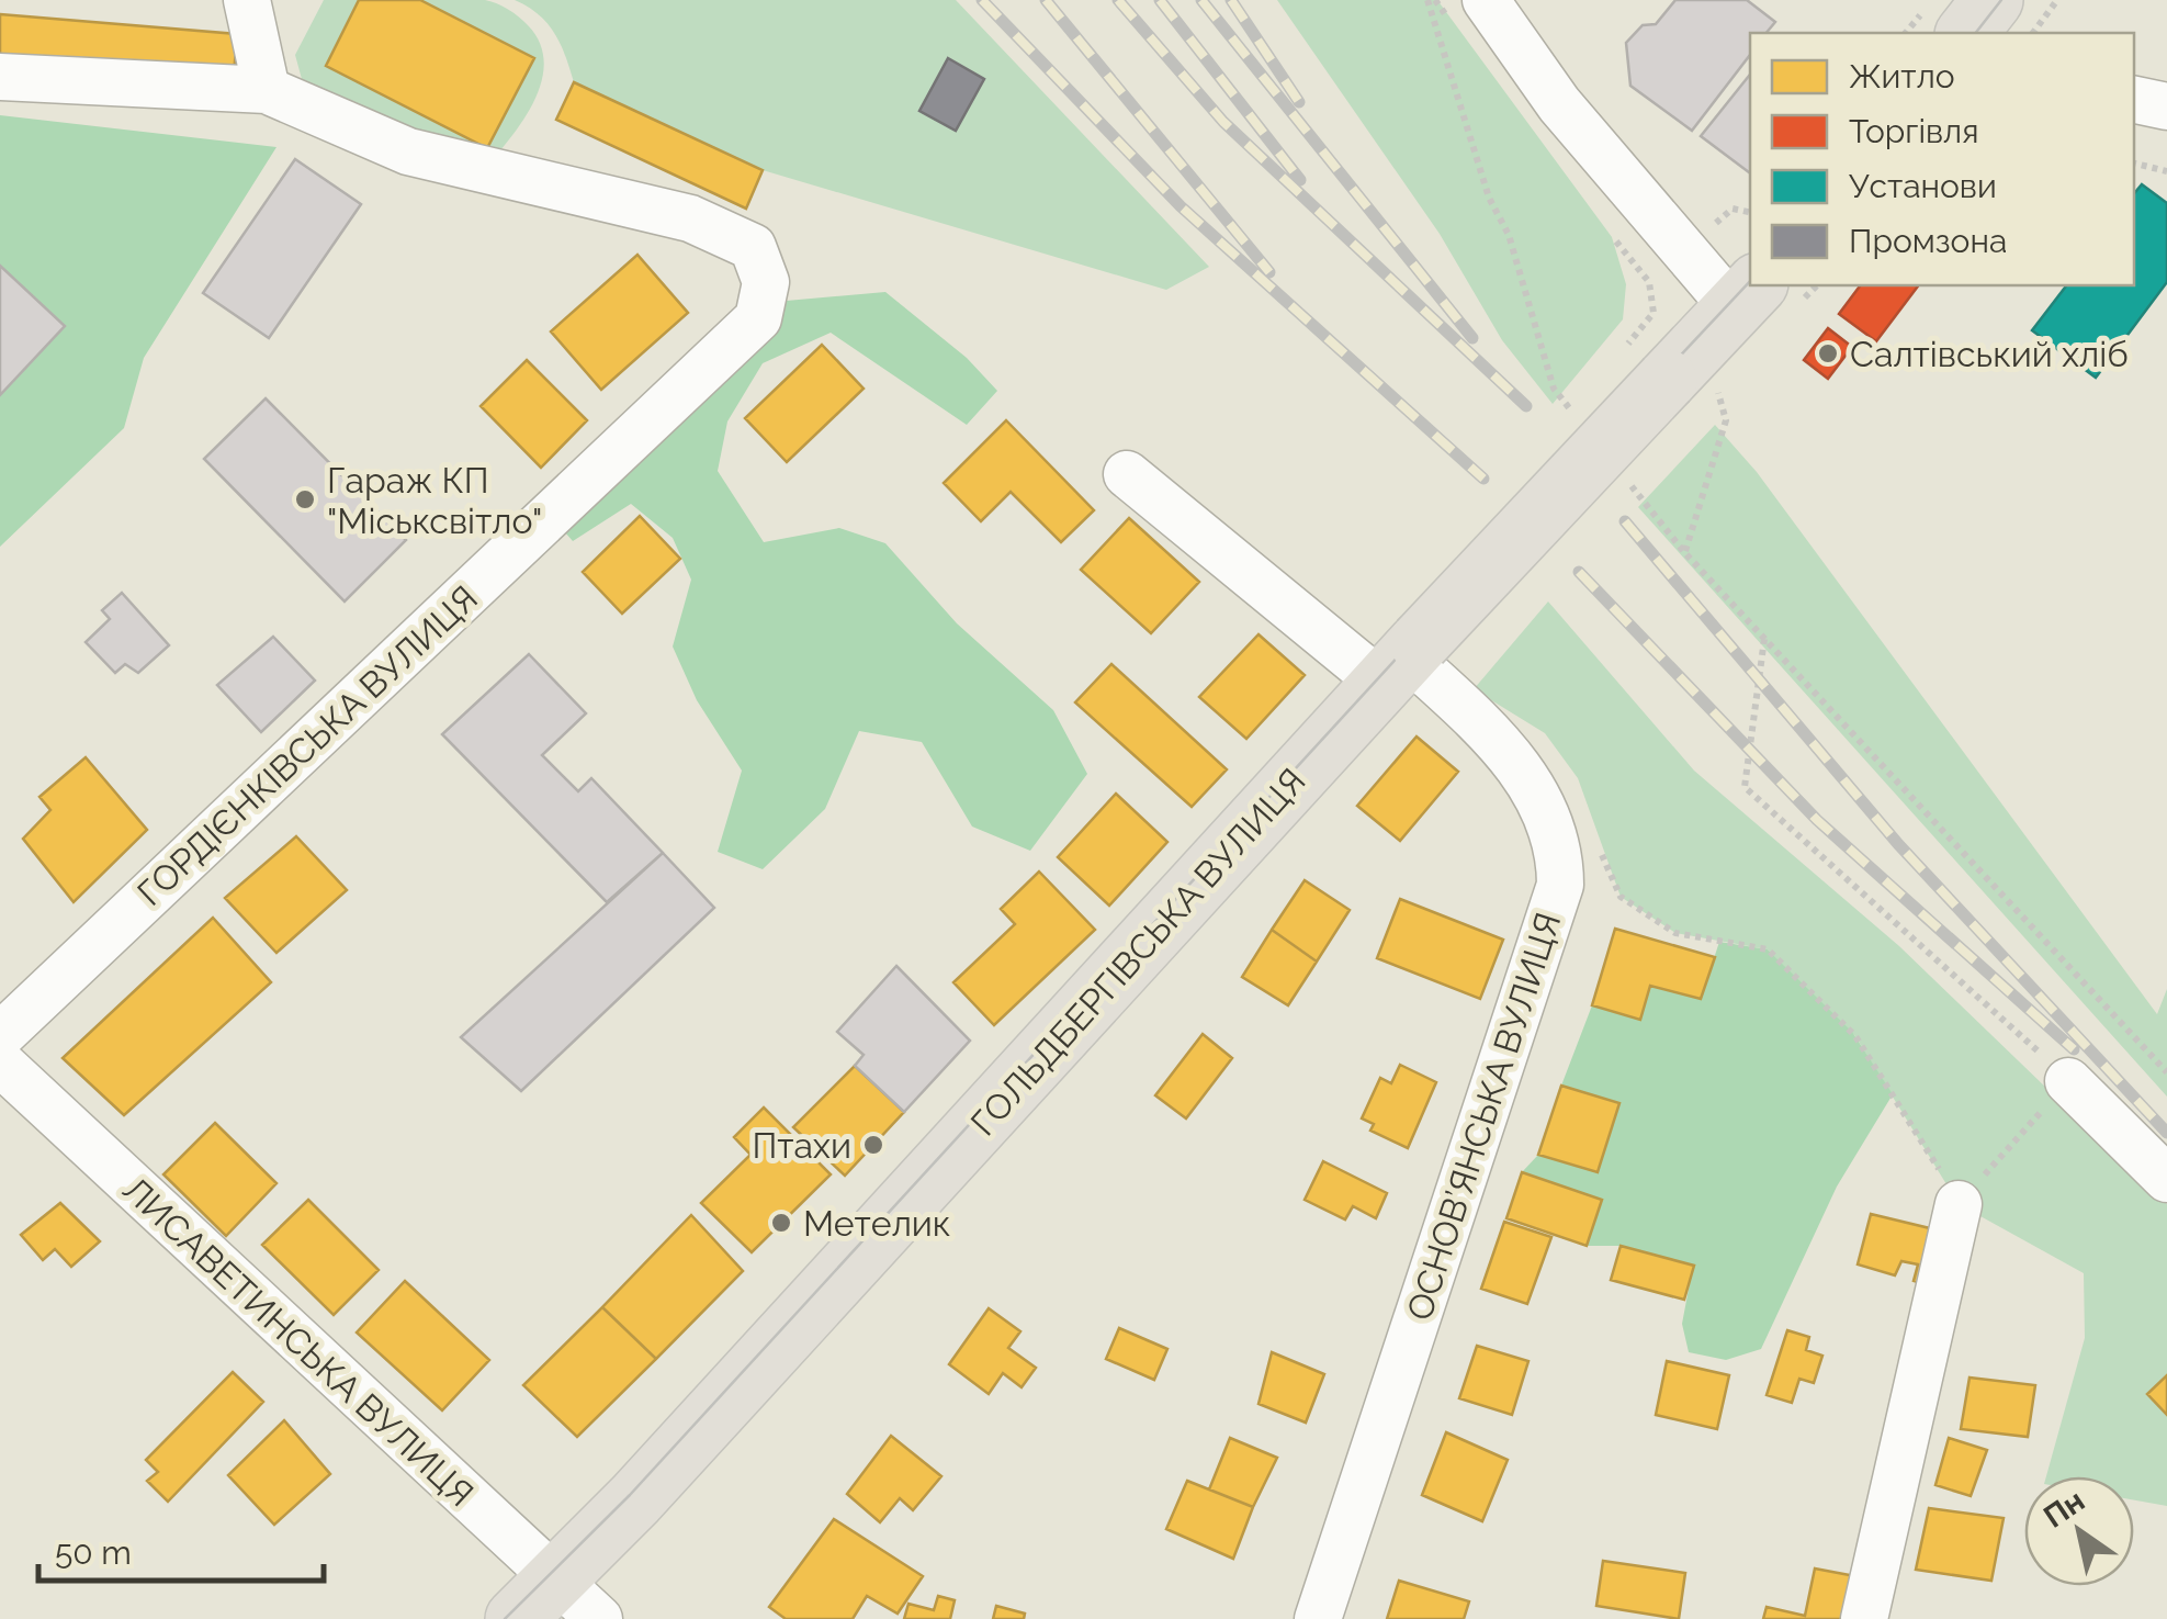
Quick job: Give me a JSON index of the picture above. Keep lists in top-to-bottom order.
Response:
{
  "streets": {
    "main road": ["ГОЛЬДБЕРГІВСЬКА ВУЛИЦЯ"],
    "street": ["ГОРДІЄНКІВСЬКА ВУЛИЦЯ", "ОСНОВ’ЯНСЬКА ВУЛИЦЯ", "ЛИСАВЕТИНСЬКА ВУЛИЦЯ"]
  },
  "crossings": [
    ["ГОЛЬДБЕРГІВСЬКА ВУЛИЦЯ", "ОСНОВ’ЯНСЬКА ВУЛИЦЯ"],
    ["ГОЛЬДБЕРГІВСЬКА ВУЛИЦЯ", "ЛИСАВЕТИНСЬКА ВУЛИЦЯ"]
  ],
  "places": [
    "Салтівський хліб",
    "Гараж КП \"Міськсвітло\"",
    "Птахи",
    "Метелик"
  ],
  "legend": [
    "Житло",
    "Торгівля",
    "Установи",
    "Промзона"
  ],
  "scale_bar": "50 m",
  "north": "top left"
}
